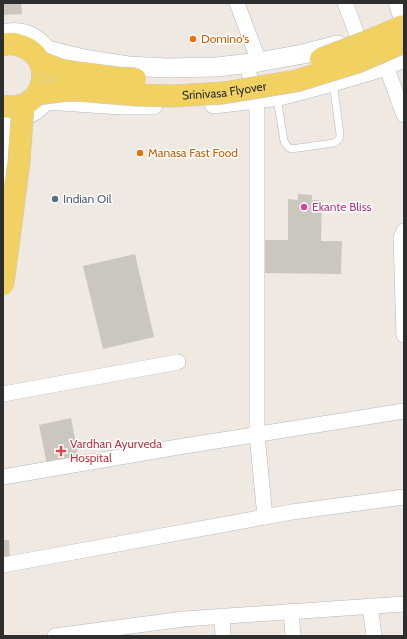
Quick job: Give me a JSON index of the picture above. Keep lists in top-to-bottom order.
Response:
{
  "streets": {
    "main road": ["Srinivasa Flyover"]
  },
  "places": {
    "other": [
      "Domino's",
      "Manasa Fast Food",
      "Indian Oil",
      "Ekante Bliss"
    ],
    "health": ["Vardhan Ayurveda Hospital"]
  }
}
